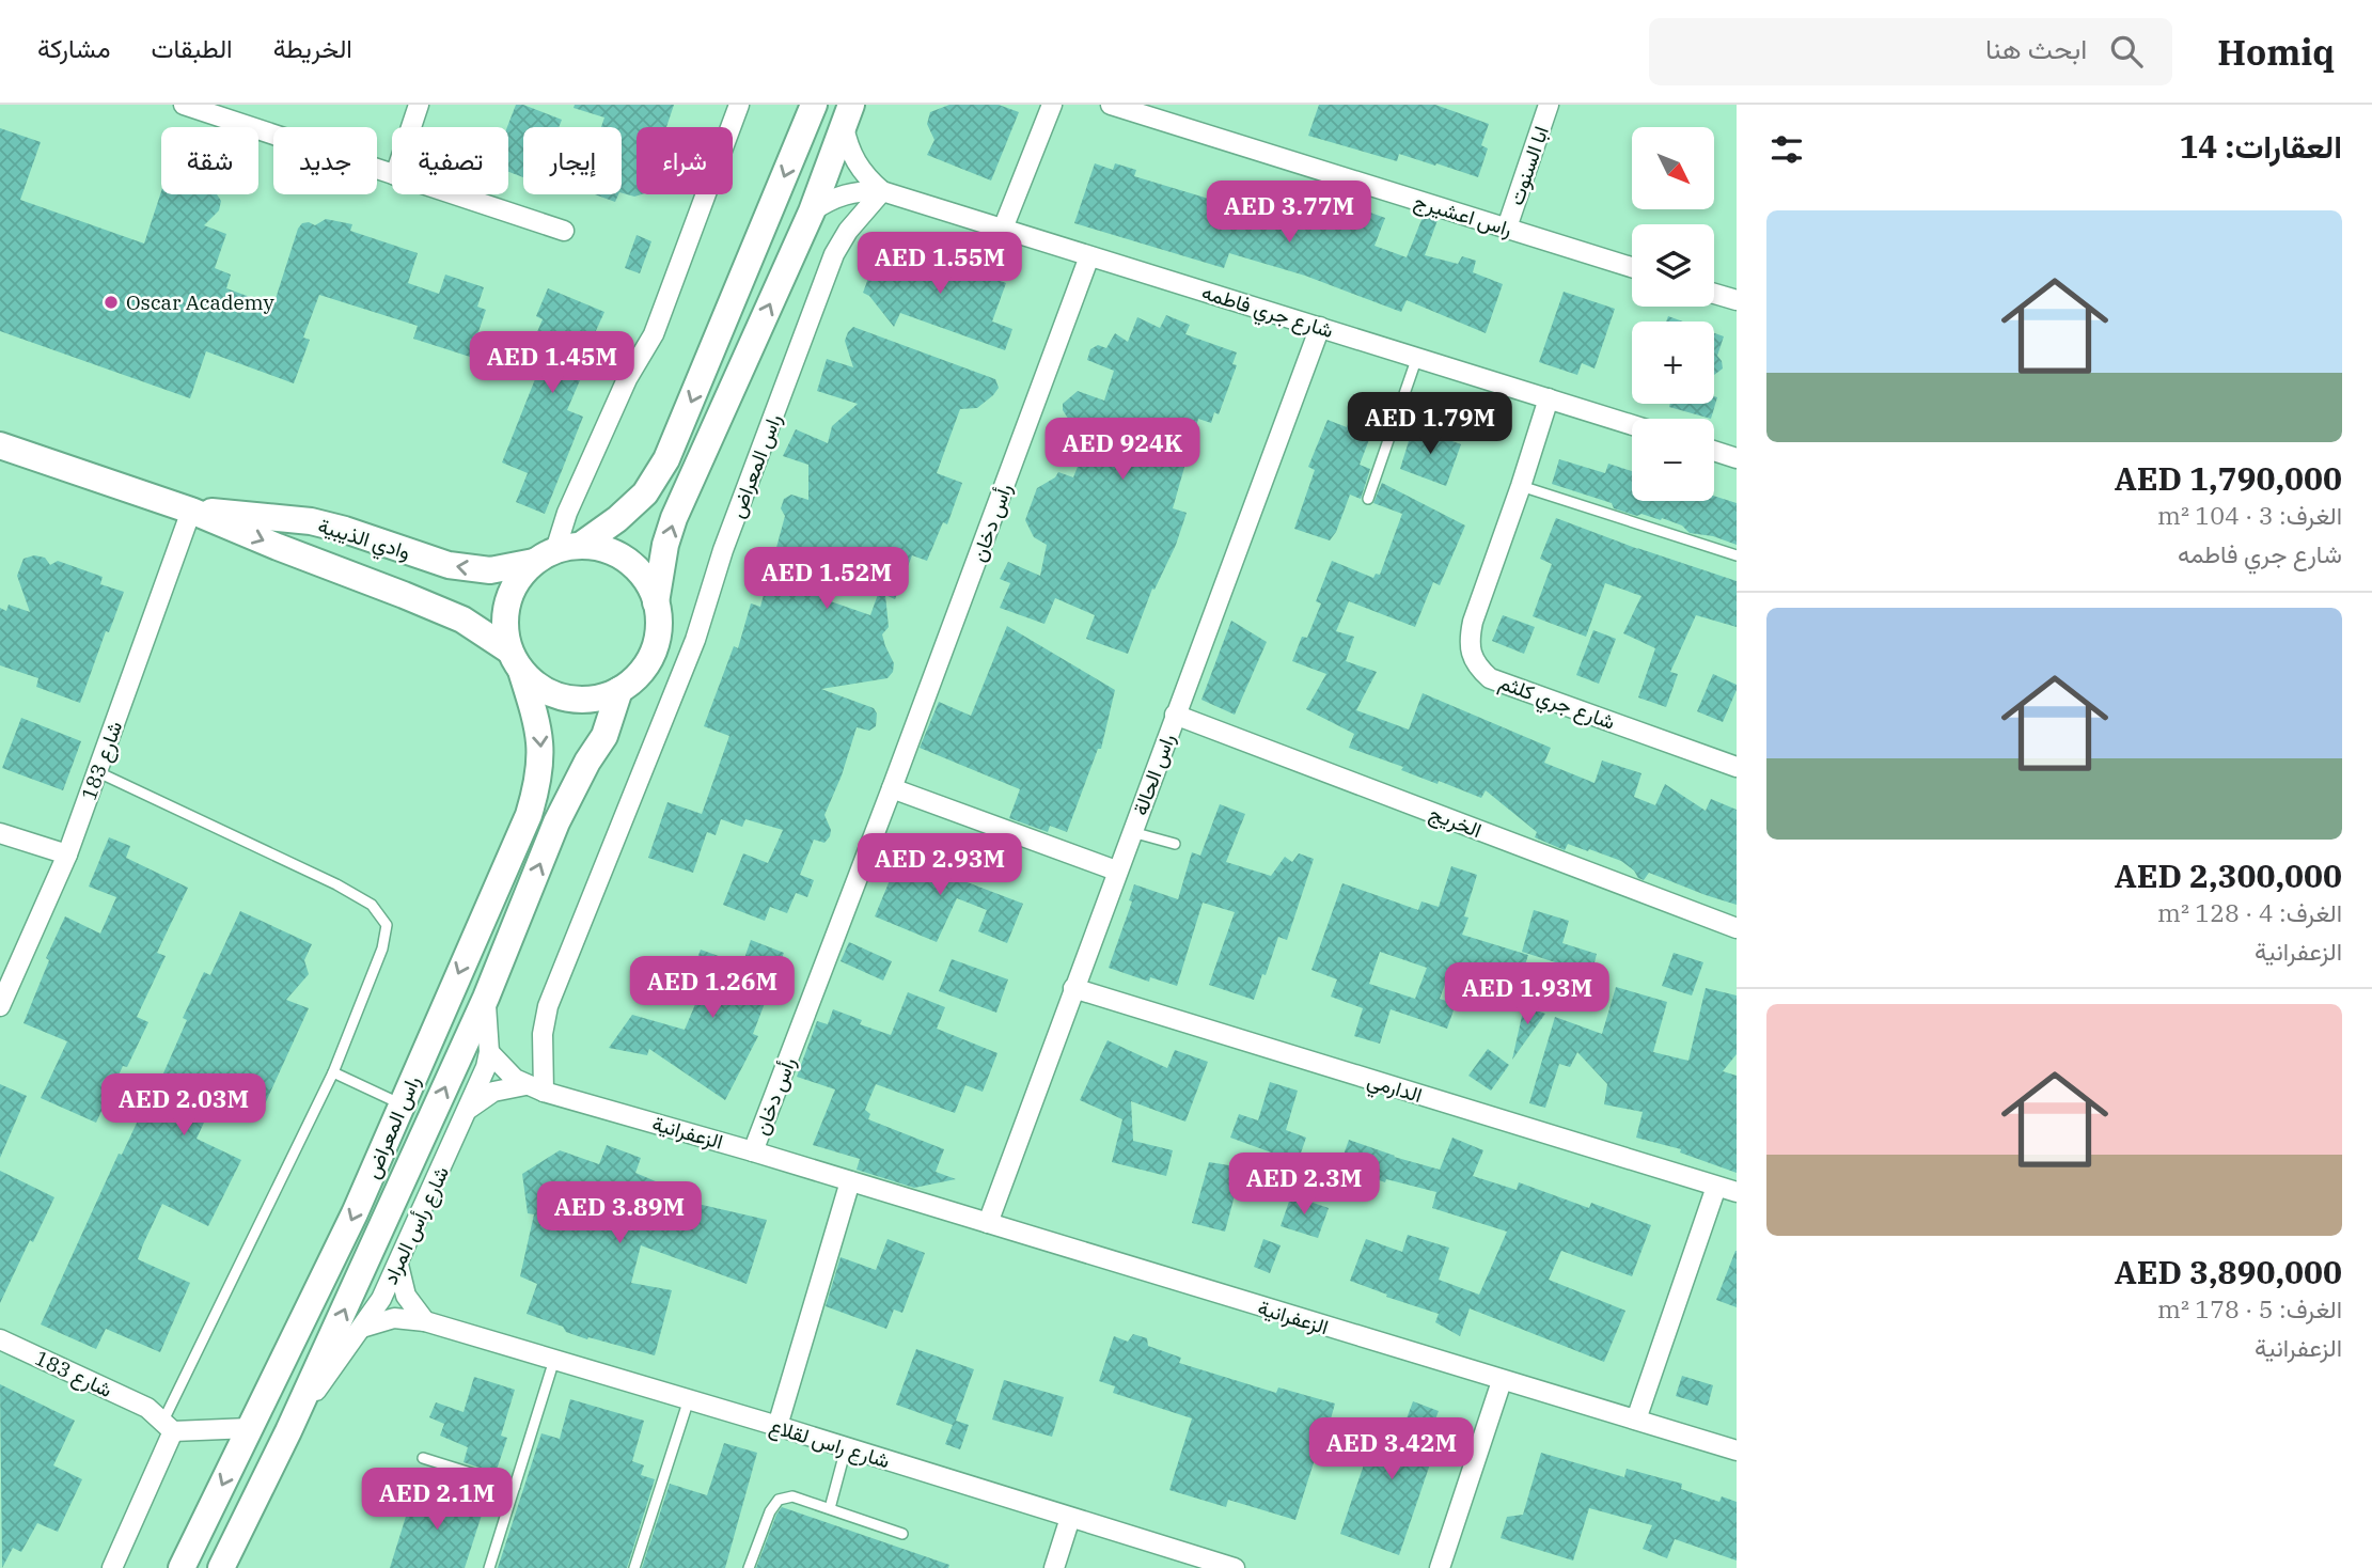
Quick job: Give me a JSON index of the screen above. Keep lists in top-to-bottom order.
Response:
{
  "streets": {
    "street": [
      "ابا السنوت",
      "راس اعشيرج",
      "شارع جري فاطمه",
      "راس المعراض",
      "رأس دخان",
      "وادي الذيبية",
      "شارع جري كلثم",
      "شارع 183",
      "راس الحالة",
      "الخريج",
      "الدارمي",
      "الزعفرانية",
      "شارع رأس المراد",
      "شارع راس لقلاع"
    ]
  },
  "crossings": [
    ["ابا السنوت", "راس اعشيرج"],
    ["شارع جري فاطمه", "راس المعراض"],
    ["شارع جري فاطمه", "رأس دخان"],
    ["شارع جري فاطمه", "شارع جري كلثم"],
    ["شارع جري فاطمه", "راس الحالة"],
    ["راس المعراض", "وادي الذيبية"],
    ["راس المعراض", "الزعفرانية"],
    ["راس المعراض", "شارع رأس المراد"],
    ["رأس دخان", "الزعفرانية"],
    ["وادي الذيبية", "شارع 183"],
    ["راس الحالة", "الخريج"],
    ["راس الحالة", "الدارمي"],
    ["راس الحالة", "الزعفرانية"],
    ["الزعفرانية", "شارع رأس المراد"],
    ["شارع رأس المراد", "شارع راس لقلاع"]
  ],
  "places": ["Oscar Academy"],
  "north": "bottom right",
  "page": {
    "header": "Homiq",
    "search": "ابحث هنا",
    "nav": ["الخريطة", "الطبقات", "مشاركة"],
    "heading": "العقارات: 14",
    "map_buttons": ["+", "−"],
    "chip": [
      "شراء",
      "إيجار",
      "تصفية",
      "جديد",
      "شقة"
    ],
    "price": [
      "AED 3.77M",
      "AED 1.55M",
      "AED 1.45M",
      "AED 1.79M",
      "AED 924K",
      "AED 1.52M",
      "AED 2.93M",
      "AED 1.26M",
      "AED 1.93M",
      "AED 2.03M",
      "AED 2.3M",
      "AED 3.89M",
      "AED 3.42M",
      "AED 2.1M"
    ],
    "list": [
      {
        "name": "AED 1,790,000",
        "note": "الغرف: 3 · 104 m² · شارع جري فاطمه"
      },
      {
        "name": "AED 2,300,000",
        "note": "الغرف: 4 · 128 m² · الزعفرانية"
      },
      {
        "name": "AED 3,890,000",
        "note": "الغرف: 5 · 178 m² · الزعفرانية"
      }
    ]
  }
}
